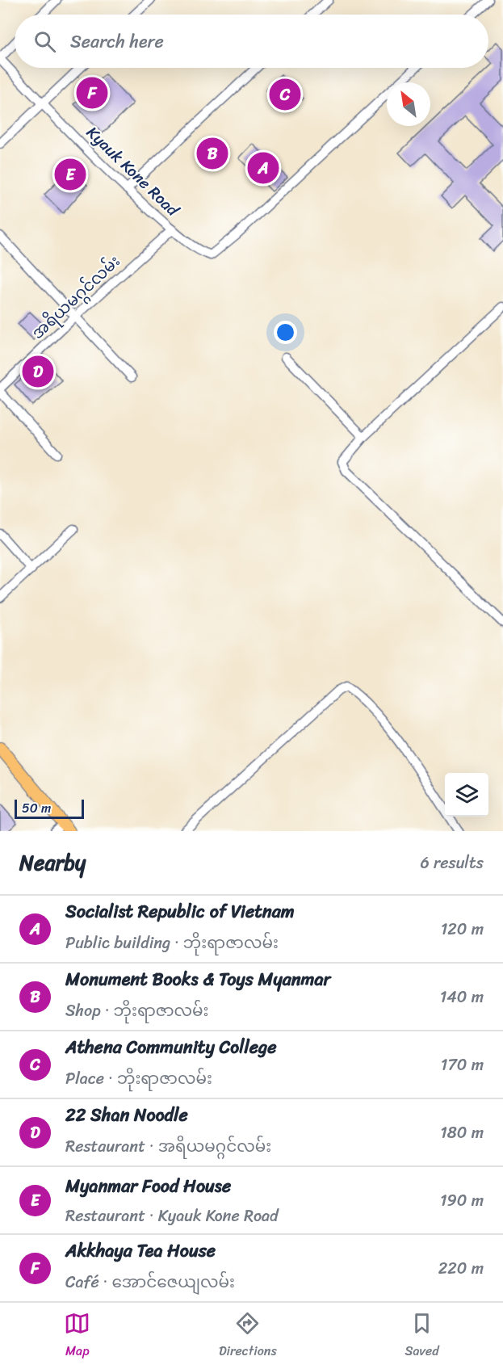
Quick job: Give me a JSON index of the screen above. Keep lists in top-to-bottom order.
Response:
{
  "streets": {
    "street": ["Kyauk Kone Road", "အရိယမဂ္ဂင်လမ်း"]
  },
  "crossings": [
    ["Kyauk Kone Road", "အရိယမဂ္ဂင်လမ်း"]
  ],
  "scale_bar": "50 m",
  "north": "top left",
  "page": {
    "search": "Search here",
    "pins": [
      "F",
      "C",
      "B",
      "A",
      "E",
      "D"
    ],
    "scale": "50 m",
    "heading": ["Nearby", "6 results"],
    "list": [
      {
        "mark": "A",
        "name": "Socialist Republic of Vietnam",
        "note": "Public building · ဘိုးရာဇာလမ်း",
        "value": "120 m"
      },
      {
        "mark": "B",
        "name": "Monument Books & Toys Myanmar",
        "note": "Shop · ဘိုးရာဇာလမ်း",
        "value": "140 m"
      },
      {
        "mark": "C",
        "name": "Athena Community College",
        "note": "Place · ဘိုးရာဇာလမ်း",
        "value": "170 m"
      },
      {
        "mark": "D",
        "name": "22 Shan Noodle",
        "note": "Restaurant · အရိယမဂ္ဂင်လမ်း",
        "value": "180 m"
      },
      {
        "mark": "E",
        "name": "Myanmar Food House",
        "note": "Restaurant · Kyauk Kone Road",
        "value": "190 m"
      },
      {
        "mark": "F",
        "name": "Akkhaya Tea House",
        "note": "Café · အောင်ဇေယျလမ်း",
        "value": "220 m"
      }
    ],
    "nav": ["Map", "Directions", "Saved"]
  }
}
